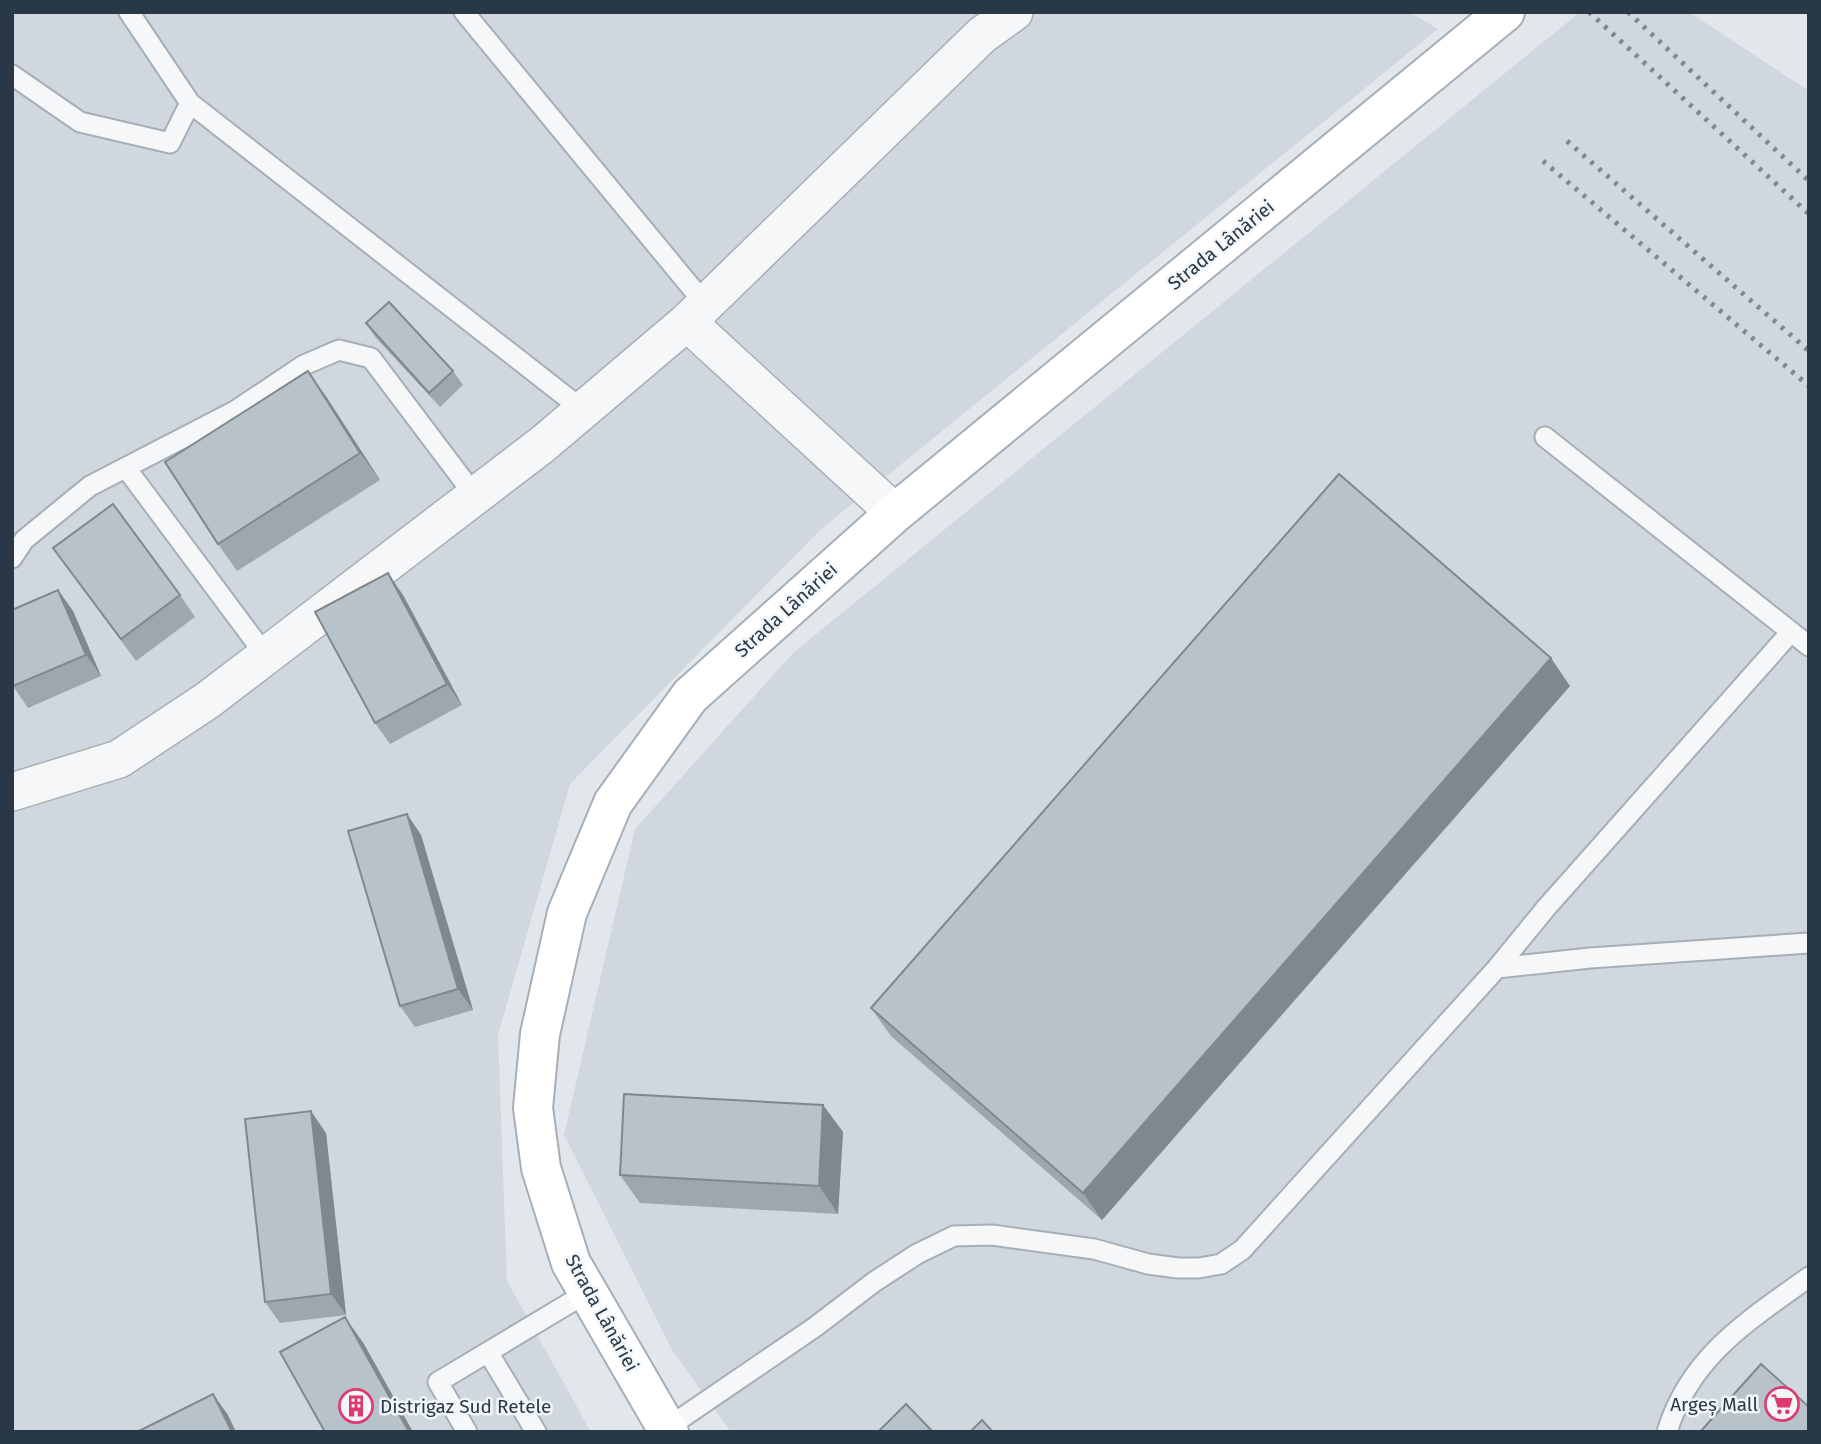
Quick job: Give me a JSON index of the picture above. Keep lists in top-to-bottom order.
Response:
{
  "streets": {
    "street": ["Strada Lânăriei"]
  },
  "places": {
    "supermarket": ["Argeș Mall"],
    "building": ["Distrigaz Sud Retele"]
  }
}
